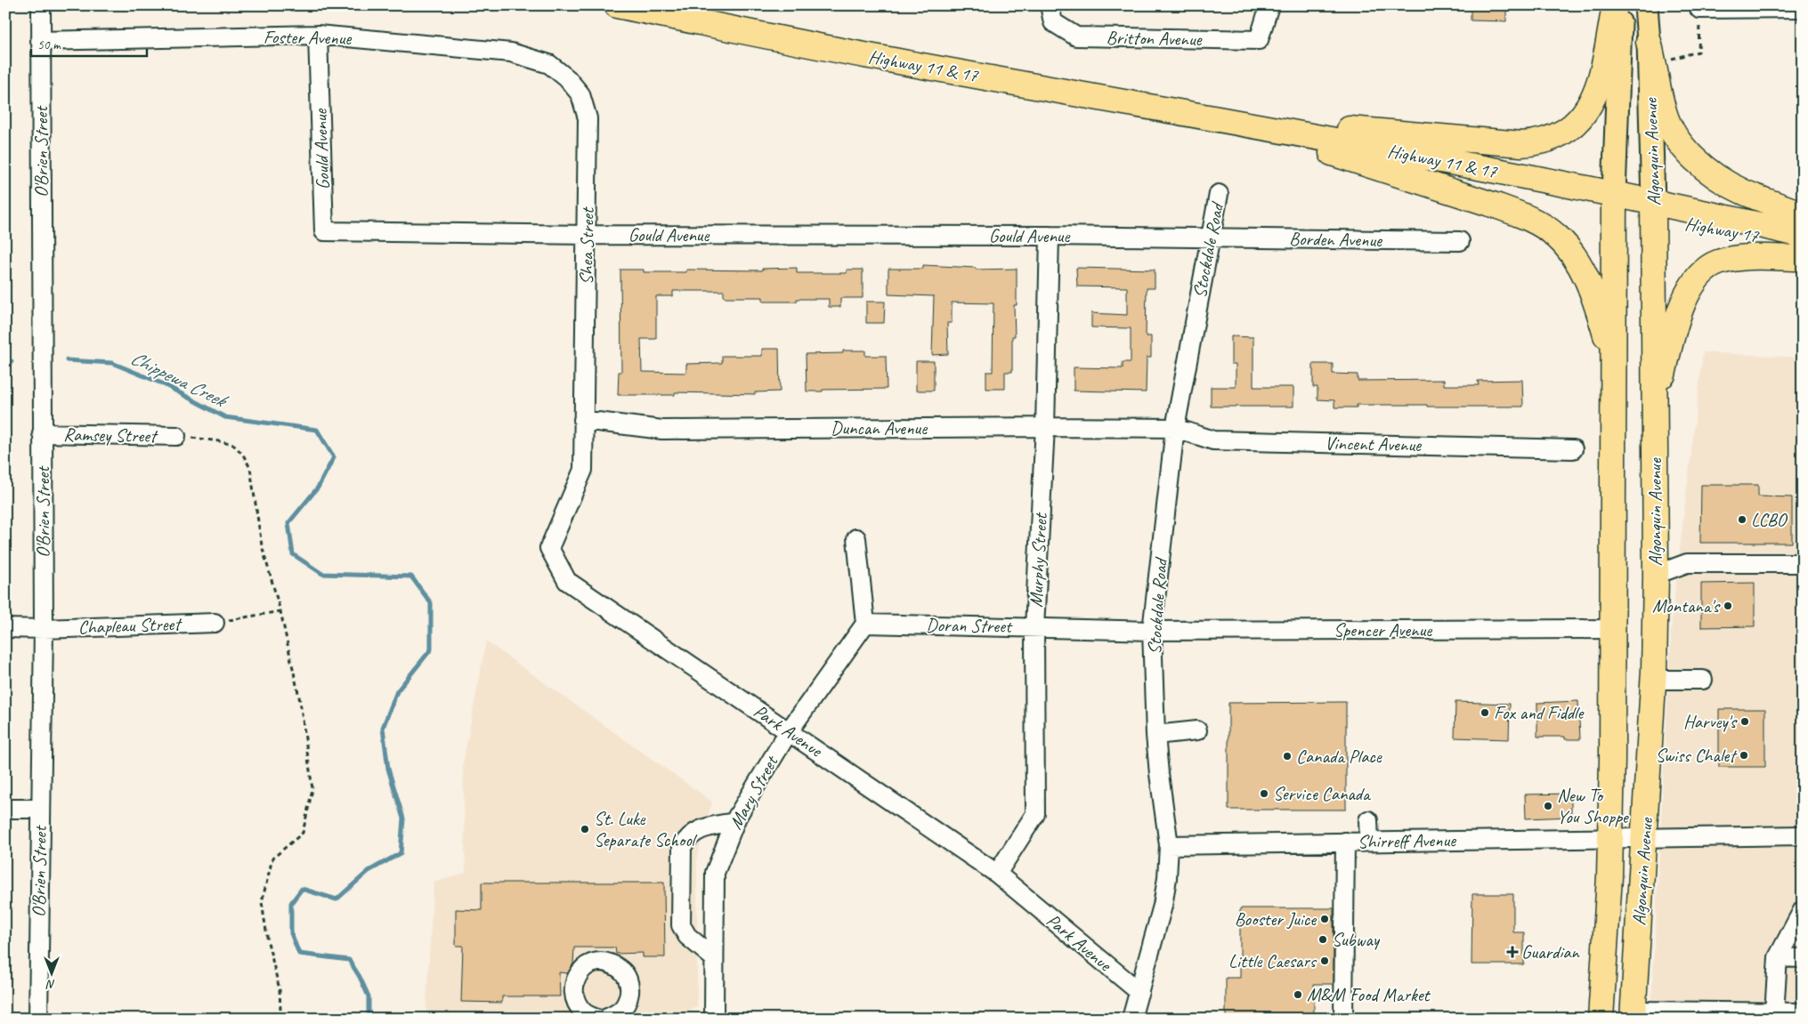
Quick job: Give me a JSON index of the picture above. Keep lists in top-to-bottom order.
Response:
{
  "streets": {
    "highway": ["Highway 11 & 17", "Algonquin Avenue", "Highway 17"],
    "street": [
      "Foster Avenue",
      "Britton Avenue",
      "Gould Avenue",
      "O'Brien Street",
      "Borden Avenue",
      "Shea Street",
      "Stockdale Road",
      "Duncan Avenue",
      "Ramsey Street",
      "Vincent Avenue",
      "Murphy Street",
      "Chapleau Street",
      "Doran Street",
      "Spencer Avenue",
      "Park Avenue",
      "Mary Street",
      "Shirreff Avenue"
    ]
  },
  "crossings": [
    ["Foster Avenue", "Gould Avenue"],
    ["Foster Avenue", "O'Brien Street"],
    ["Foster Avenue", "Shea Street"],
    ["Highway 11 & 17", "Algonquin Avenue"],
    ["Highway 11 & 17", "Highway 17"],
    ["Gould Avenue", "Borden Avenue"],
    ["Gould Avenue", "Shea Street"],
    ["Gould Avenue", "Stockdale Road"],
    ["Gould Avenue", "Murphy Street"],
    ["O'Brien Street", "Ramsey Street"],
    ["O'Brien Street", "Chapleau Street"],
    ["Algonquin Avenue", "Highway 17"],
    ["Algonquin Avenue", "Spencer Avenue"],
    ["Algonquin Avenue", "Shirreff Avenue"],
    ["Borden Avenue", "Stockdale Road"],
    ["Shea Street", "Duncan Avenue"],
    ["Shea Street", "Park Avenue"],
    ["Stockdale Road", "Duncan Avenue"],
    ["Stockdale Road", "Vincent Avenue"],
    ["Stockdale Road", "Doran Street"],
    ["Stockdale Road", "Spencer Avenue"],
    ["Stockdale Road", "Park Avenue"],
    ["Stockdale Road", "Shirreff Avenue"],
    ["Duncan Avenue", "Vincent Avenue"],
    ["Duncan Avenue", "Murphy Street"],
    ["Duncan Avenue", "Park Avenue"],
    ["Murphy Street", "Doran Street"],
    ["Murphy Street", "Park Avenue"],
    ["Doran Street", "Spencer Avenue"],
    ["Doran Street", "Mary Street"],
    ["Park Avenue", "Mary Street"]
  ],
  "water": ["Chippewa Creek"],
  "places": {
    "other": [
      "LCBO",
      "Montana's",
      "Fox and Fiddle",
      "Harvey's",
      "Swiss Chalet",
      "Canada Place",
      "Service Canada",
      "New To You Shoppe",
      "St. Luke Separate School",
      "Booster Juice",
      "Subway",
      "Little Caesars",
      "M&M Food Market"
    ],
    "health": ["Guardian"]
  },
  "scale_bar": "50 m",
  "north": "bottom"
}
